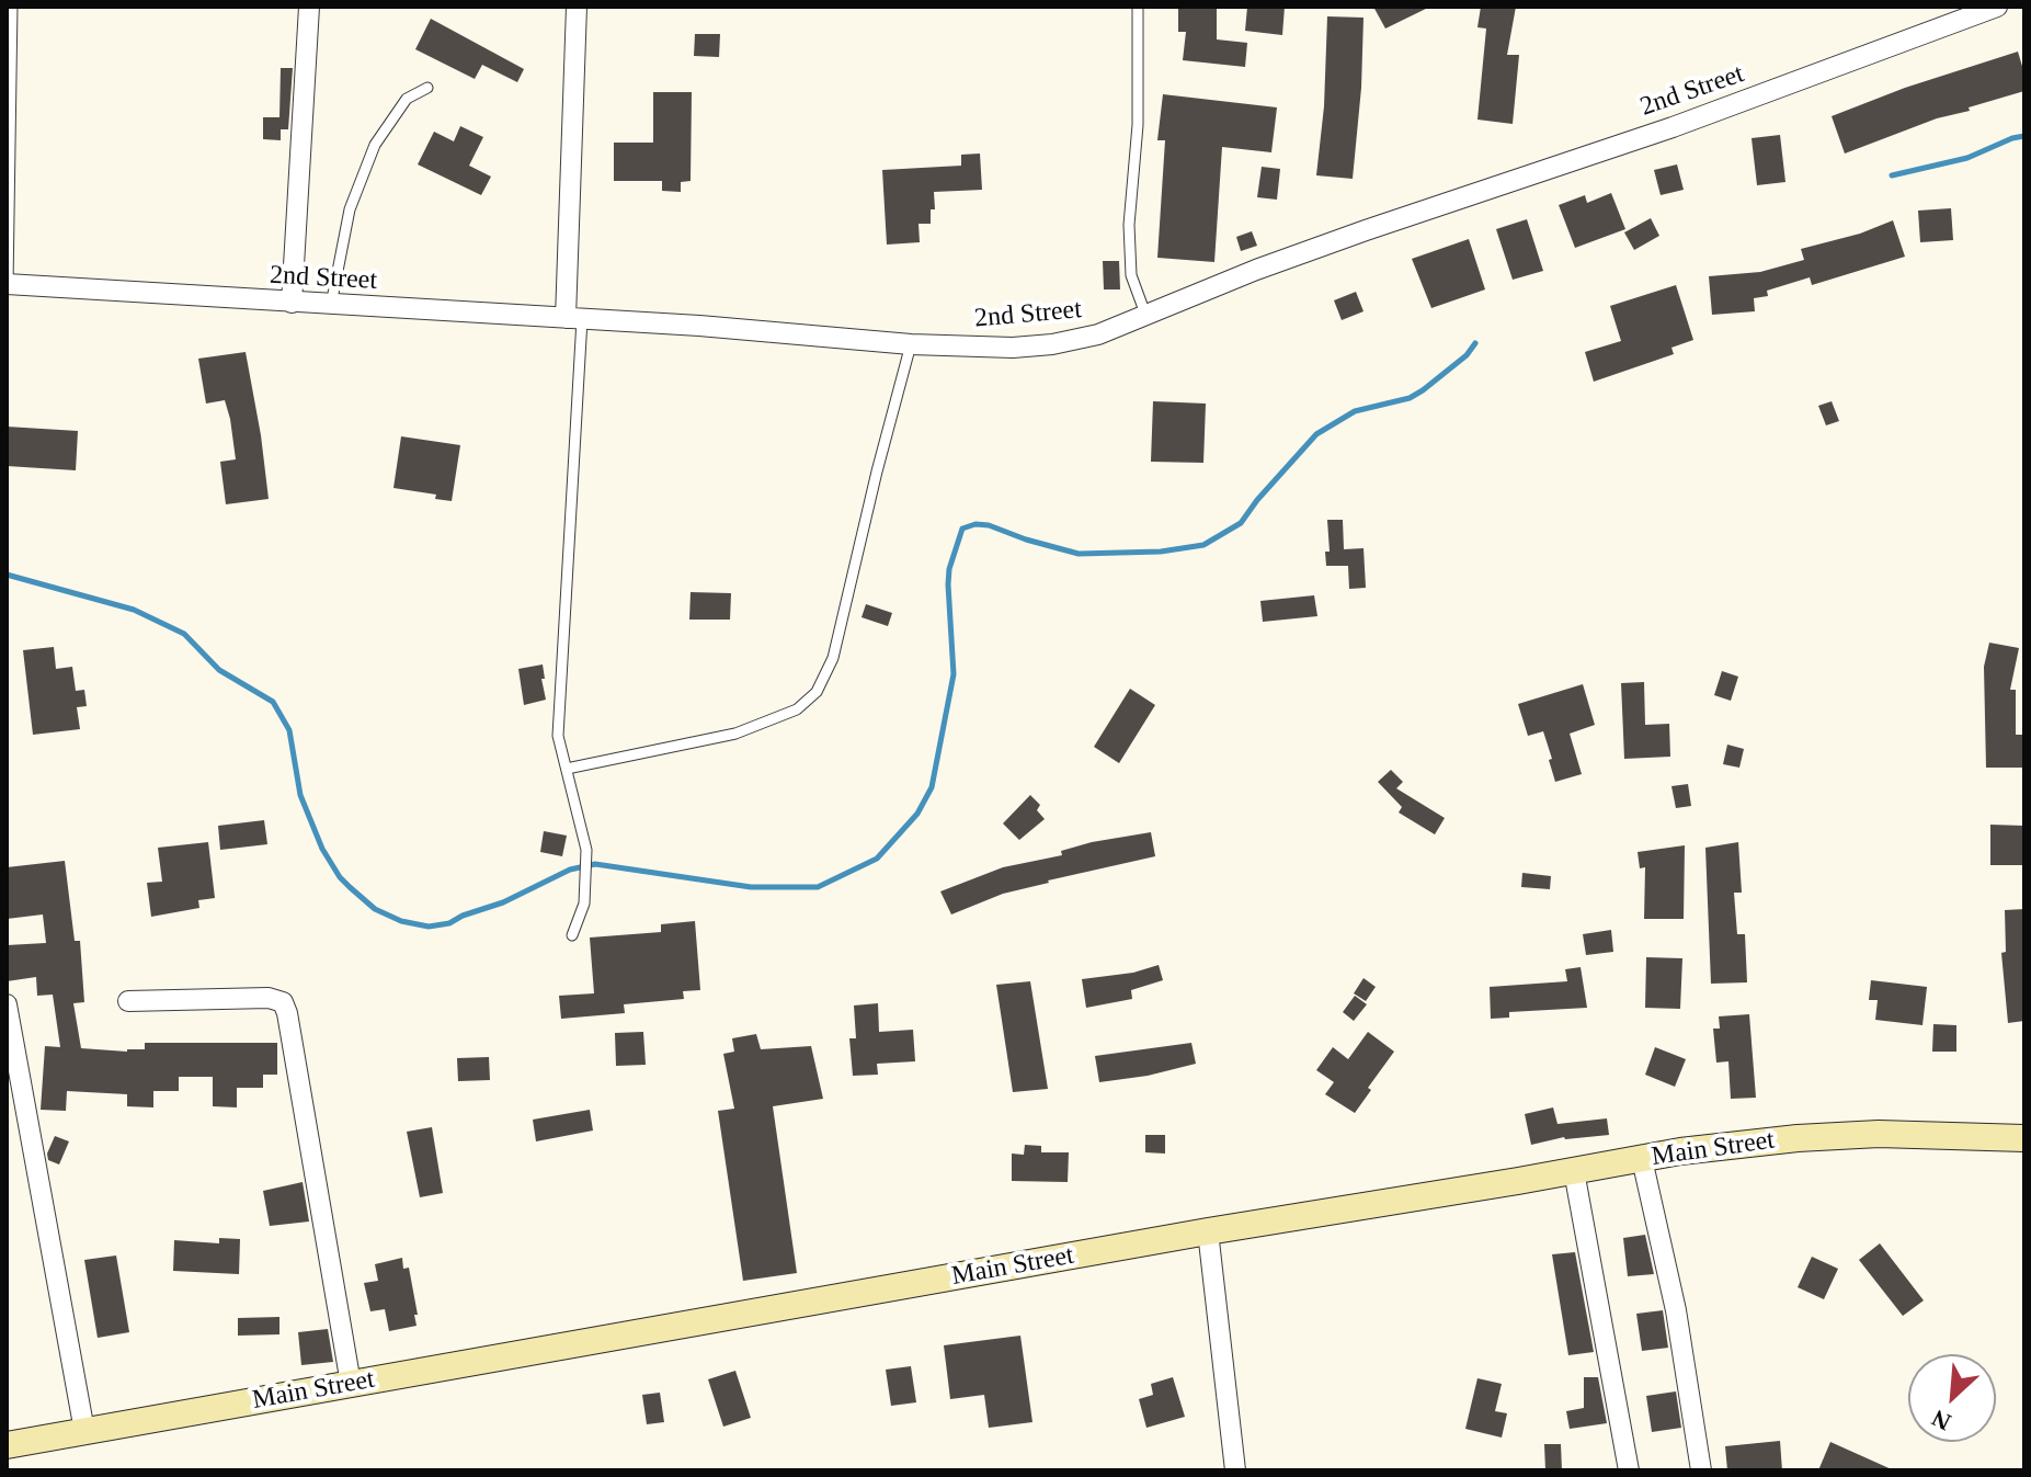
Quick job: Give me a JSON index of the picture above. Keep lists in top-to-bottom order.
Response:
{
  "streets": {
    "main road": ["Main Street"],
    "street": ["2nd Street"]
  },
  "north": "bottom left"
}
